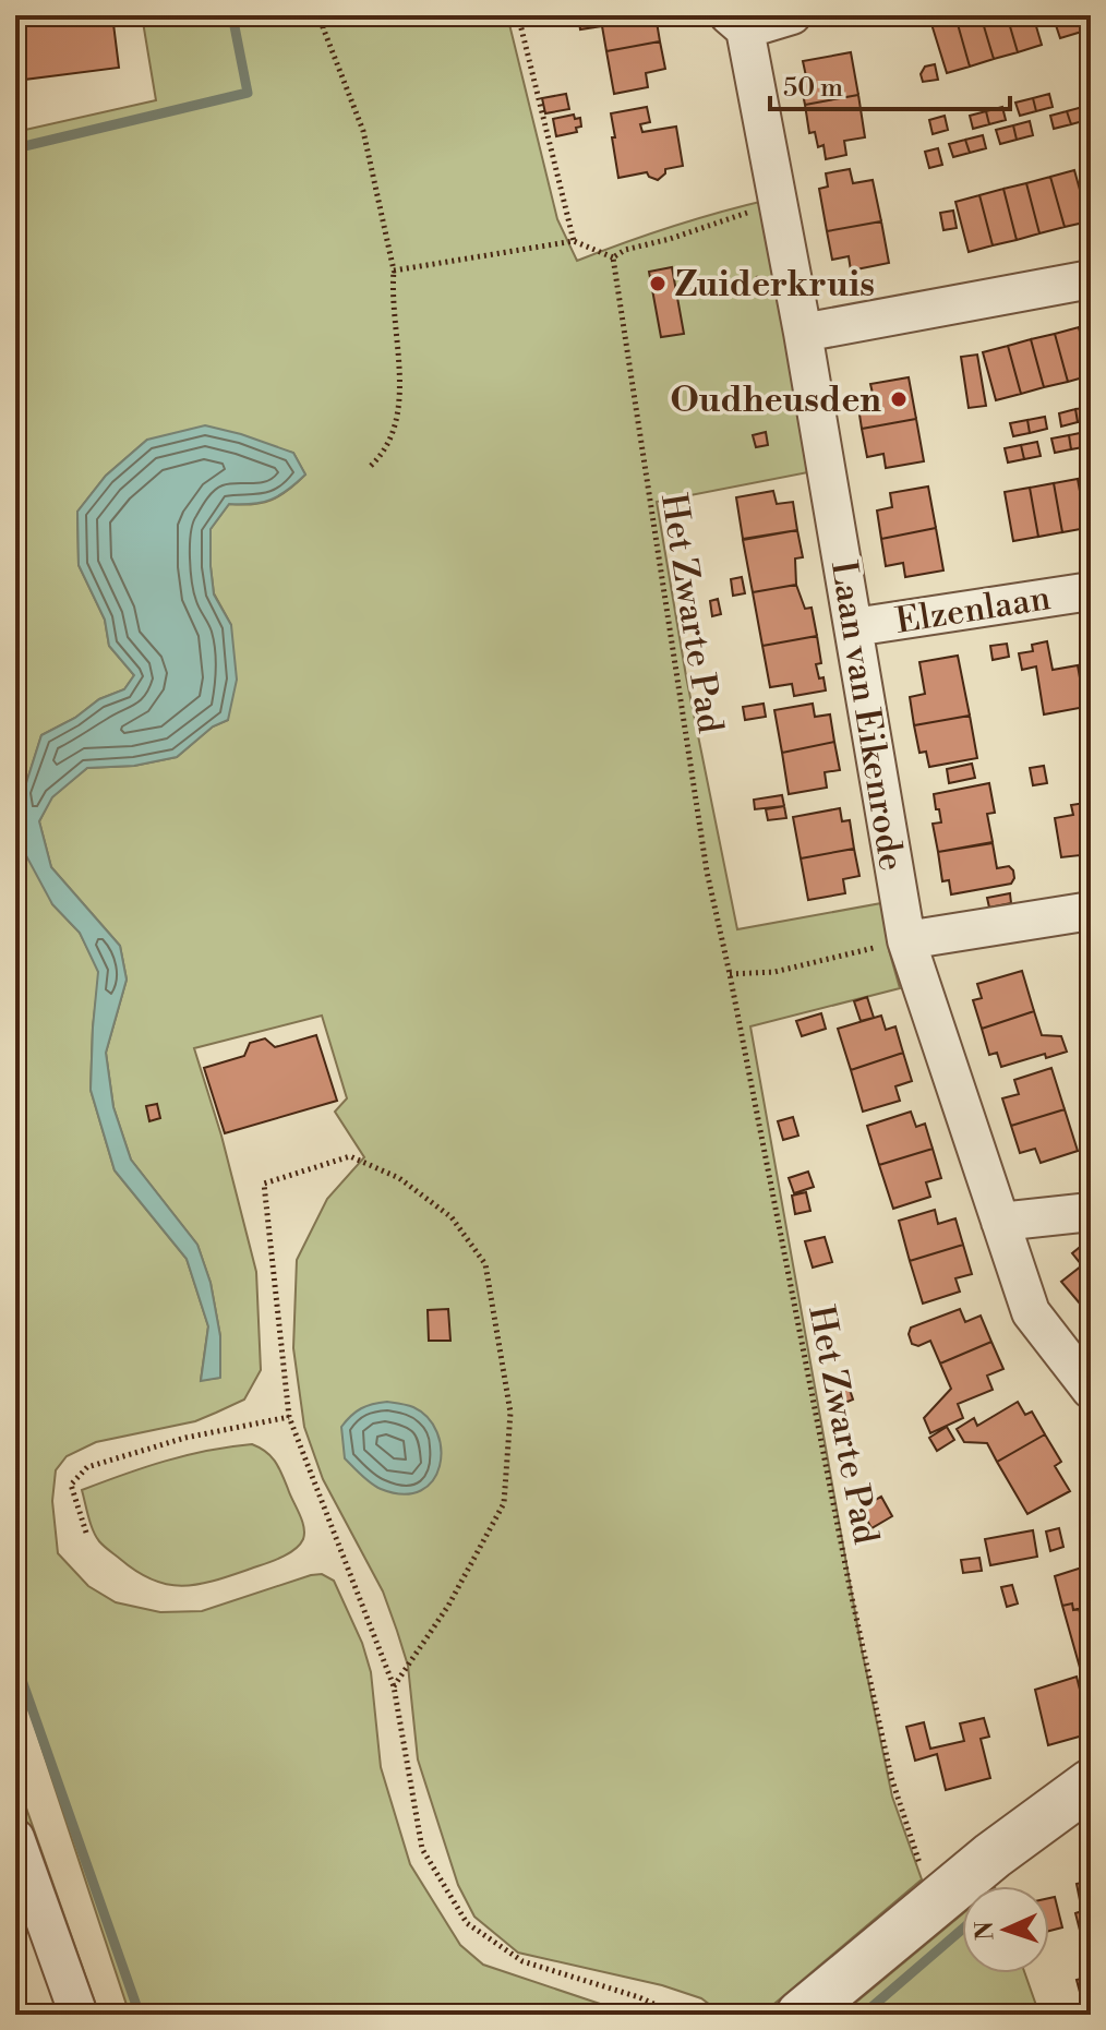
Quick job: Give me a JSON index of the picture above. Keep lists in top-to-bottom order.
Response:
{
  "streets": {
    "street": ["Elzenlaan", "Laan van Eikenrode"],
    "path": ["Het Zwarte Pad"]
  },
  "crossings": [
    ["Elzenlaan", "Laan van Eikenrode"]
  ],
  "places": ["Zuiderkruis", "Oudheusden"],
  "scale_bar": "50 m",
  "north": "left"
}
